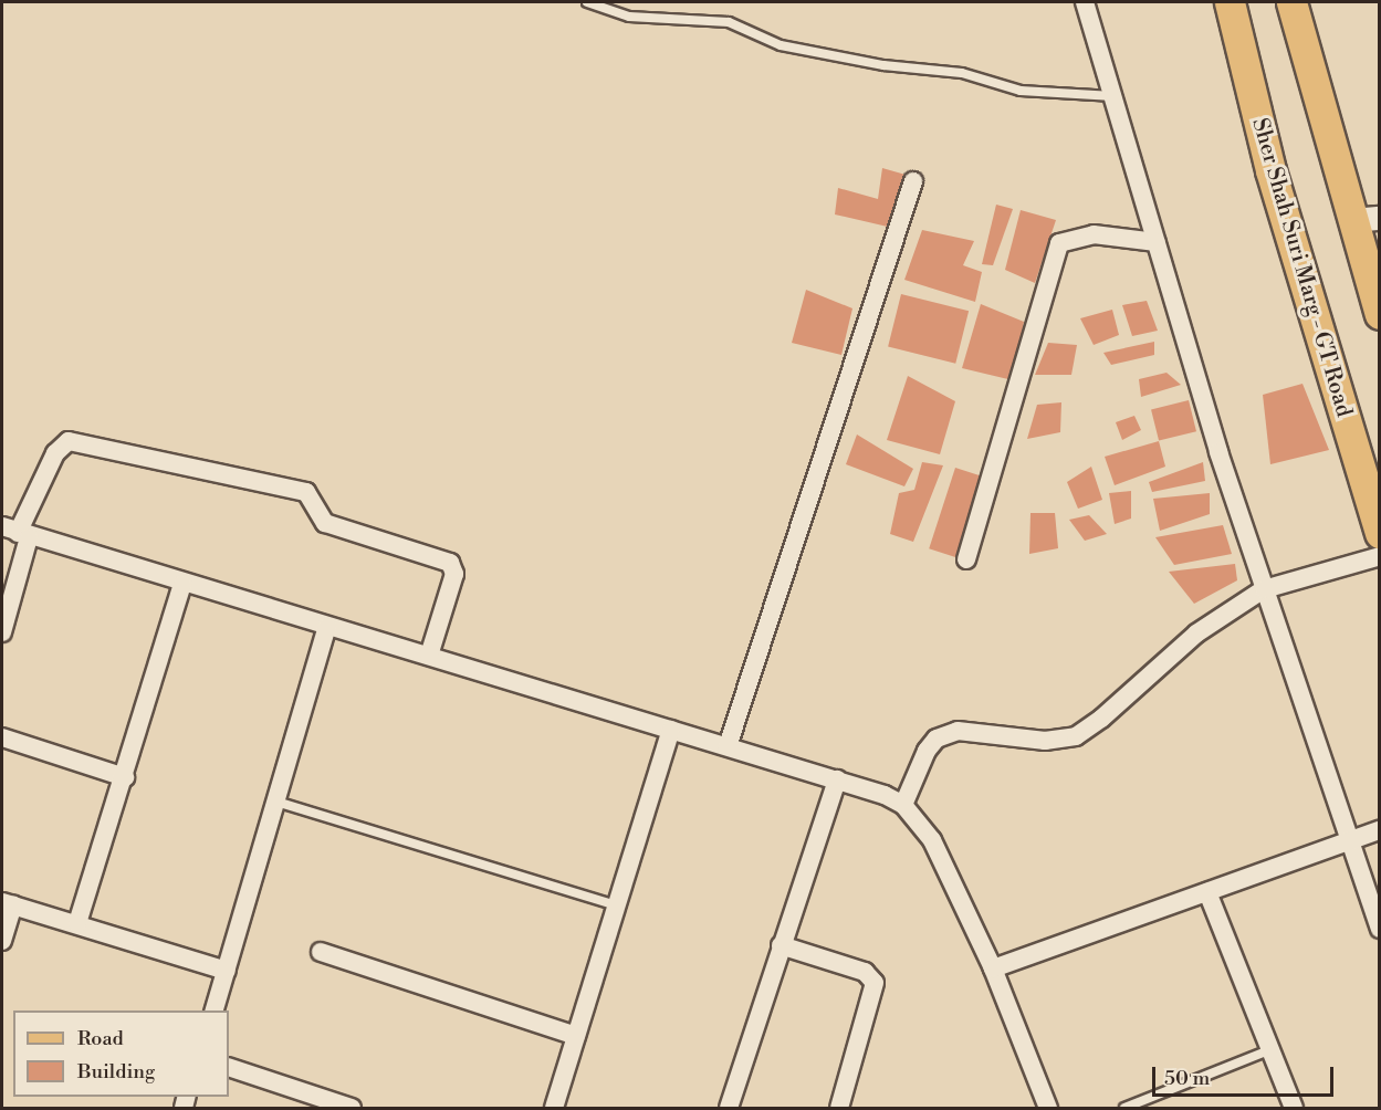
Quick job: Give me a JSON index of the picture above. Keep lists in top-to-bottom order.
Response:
{
  "streets": {
    "main road": ["Sher Shah Suri Marg - GT Road"]
  },
  "legend": ["Road", "Building"],
  "scale_bar": "50 m"
}
